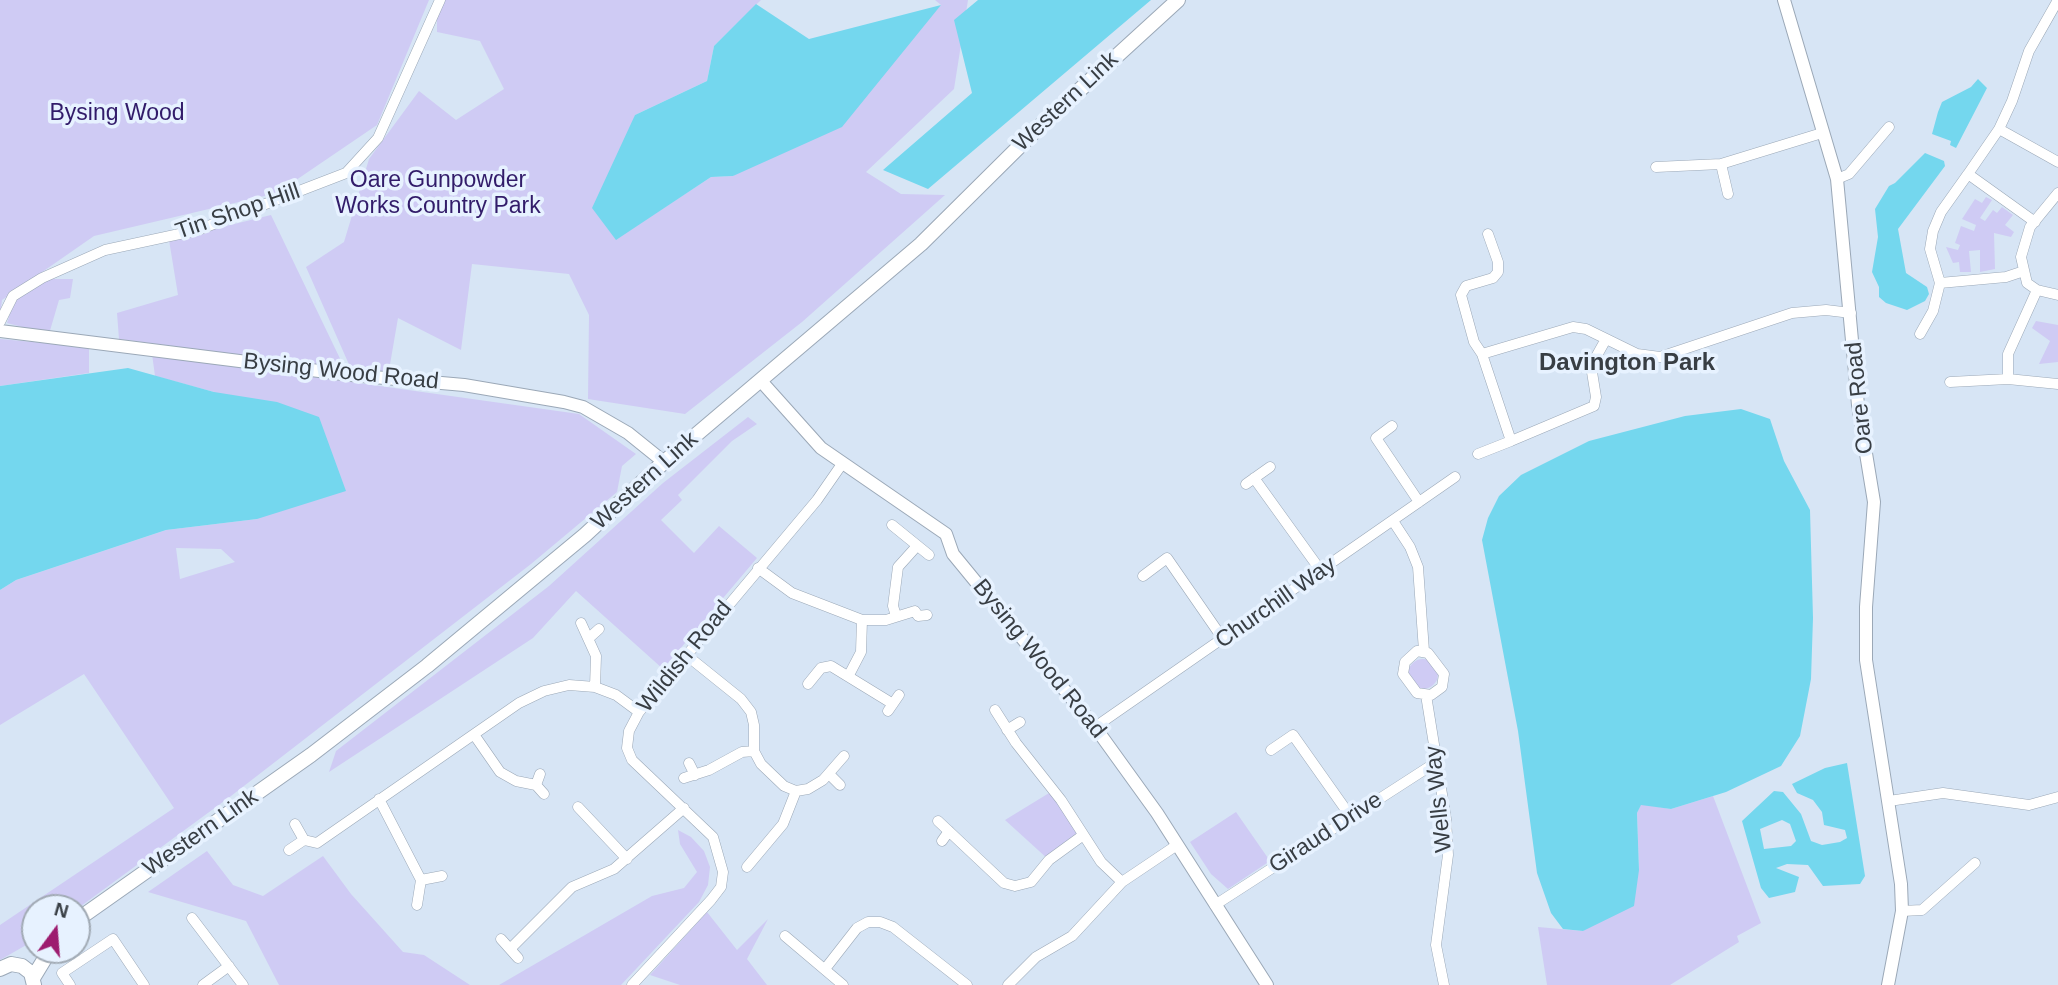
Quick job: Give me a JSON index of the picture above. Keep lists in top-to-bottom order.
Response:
{
  "streets": {
    "main road": ["Western Link"],
    "street": [
      "Tin Shop Hill",
      "Bysing Wood Road",
      "Oare Road",
      "Churchill Way",
      "Wildish Road",
      "Wells Way",
      "Giraud Drive"
    ]
  },
  "crossings": [
    ["Western Link", "Bysing Wood Road"],
    ["Bysing Wood Road", "Churchill Way"],
    ["Bysing Wood Road", "Wildish Road"],
    ["Bysing Wood Road", "Giraud Drive"],
    ["Wells Way", "Giraud Drive"]
  ],
  "districts": ["Davington Park"],
  "parks": ["Bysing Wood", "Oare Gunpowder Works Country Park"],
  "north": "top"
}
